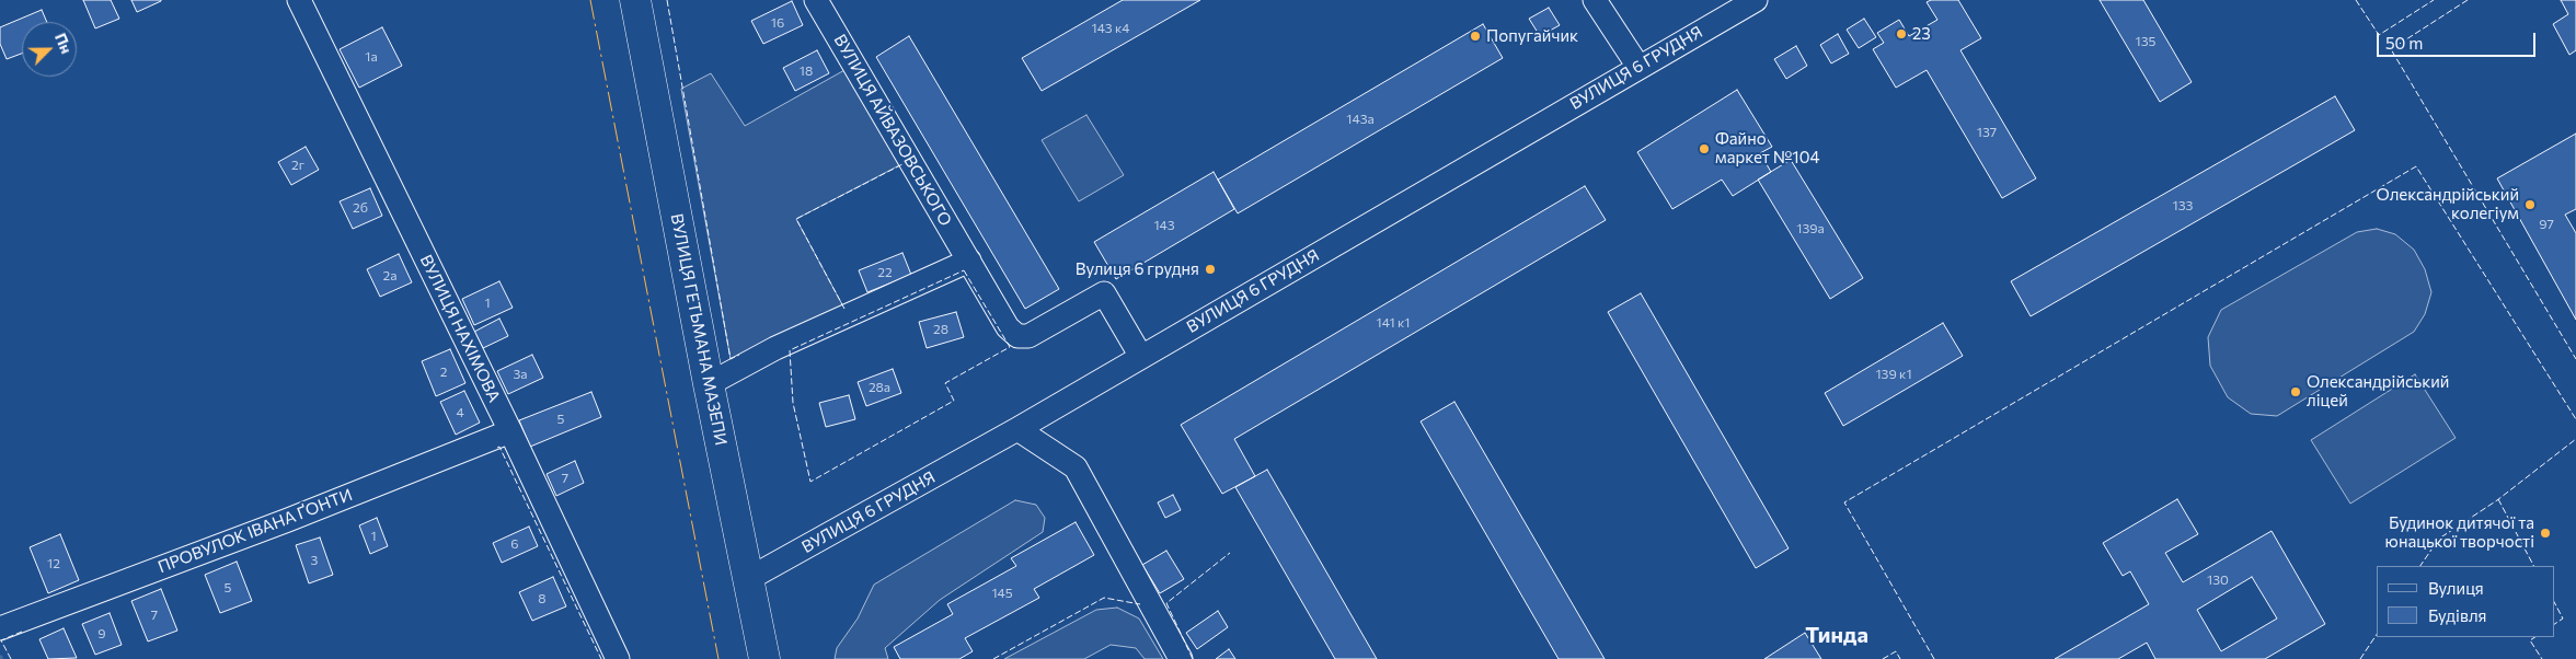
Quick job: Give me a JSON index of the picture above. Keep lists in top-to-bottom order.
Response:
{
  "streets": {
    "highway": ["ВУЛИЦЯ ГЕТЬМАНА МАЗЕПИ"],
    "street": [
      "ВУЛИЦЯ 6 ГРУДНЯ",
      "ВУЛИЦЯ АЙВАЗОВСЬКОГО",
      "ВУЛИЦЯ НАХІМОВА",
      "ПРОВУЛОК ІВАНА ҐОНТИ"
    ]
  },
  "crossings": [
    ["ВУЛИЦЯ 6 ГРУДНЯ", "ВУЛИЦЯ АЙВАЗОВСЬКОГО"],
    ["ВУЛИЦЯ 6 ГРУДНЯ", "ВУЛИЦЯ ГЕТЬМАНА МАЗЕПИ"],
    ["ВУЛИЦЯ НАХІМОВА", "ПРОВУЛОК ІВАНА ҐОНТИ"]
  ],
  "districts": ["Тинда"],
  "places": [
    "23",
    "Попугайчик",
    "Файно маркет №104",
    "Олександрійський колегіум",
    "Вулиця 6 грудня",
    "Олександрійський ліцей",
    "Будинок дитячої та юнацької творчості"
  ],
  "house_numbers": [
    "16",
    "143 к4",
    "135",
    "1а",
    "18",
    "143а",
    "137",
    "2г",
    "133",
    "2б",
    "97",
    "143",
    "139а",
    "22",
    "2а",
    "1",
    "141 к1",
    "28",
    "2",
    "3а",
    "139 к1",
    "28а",
    "4",
    "5",
    "7",
    "1",
    "6",
    "3",
    "12",
    "130",
    "5",
    "145",
    "8",
    "7",
    "9"
  ],
  "legend": ["Вулиця", "Будівля"],
  "scale_bar": "50 m",
  "north": "top right"
}
